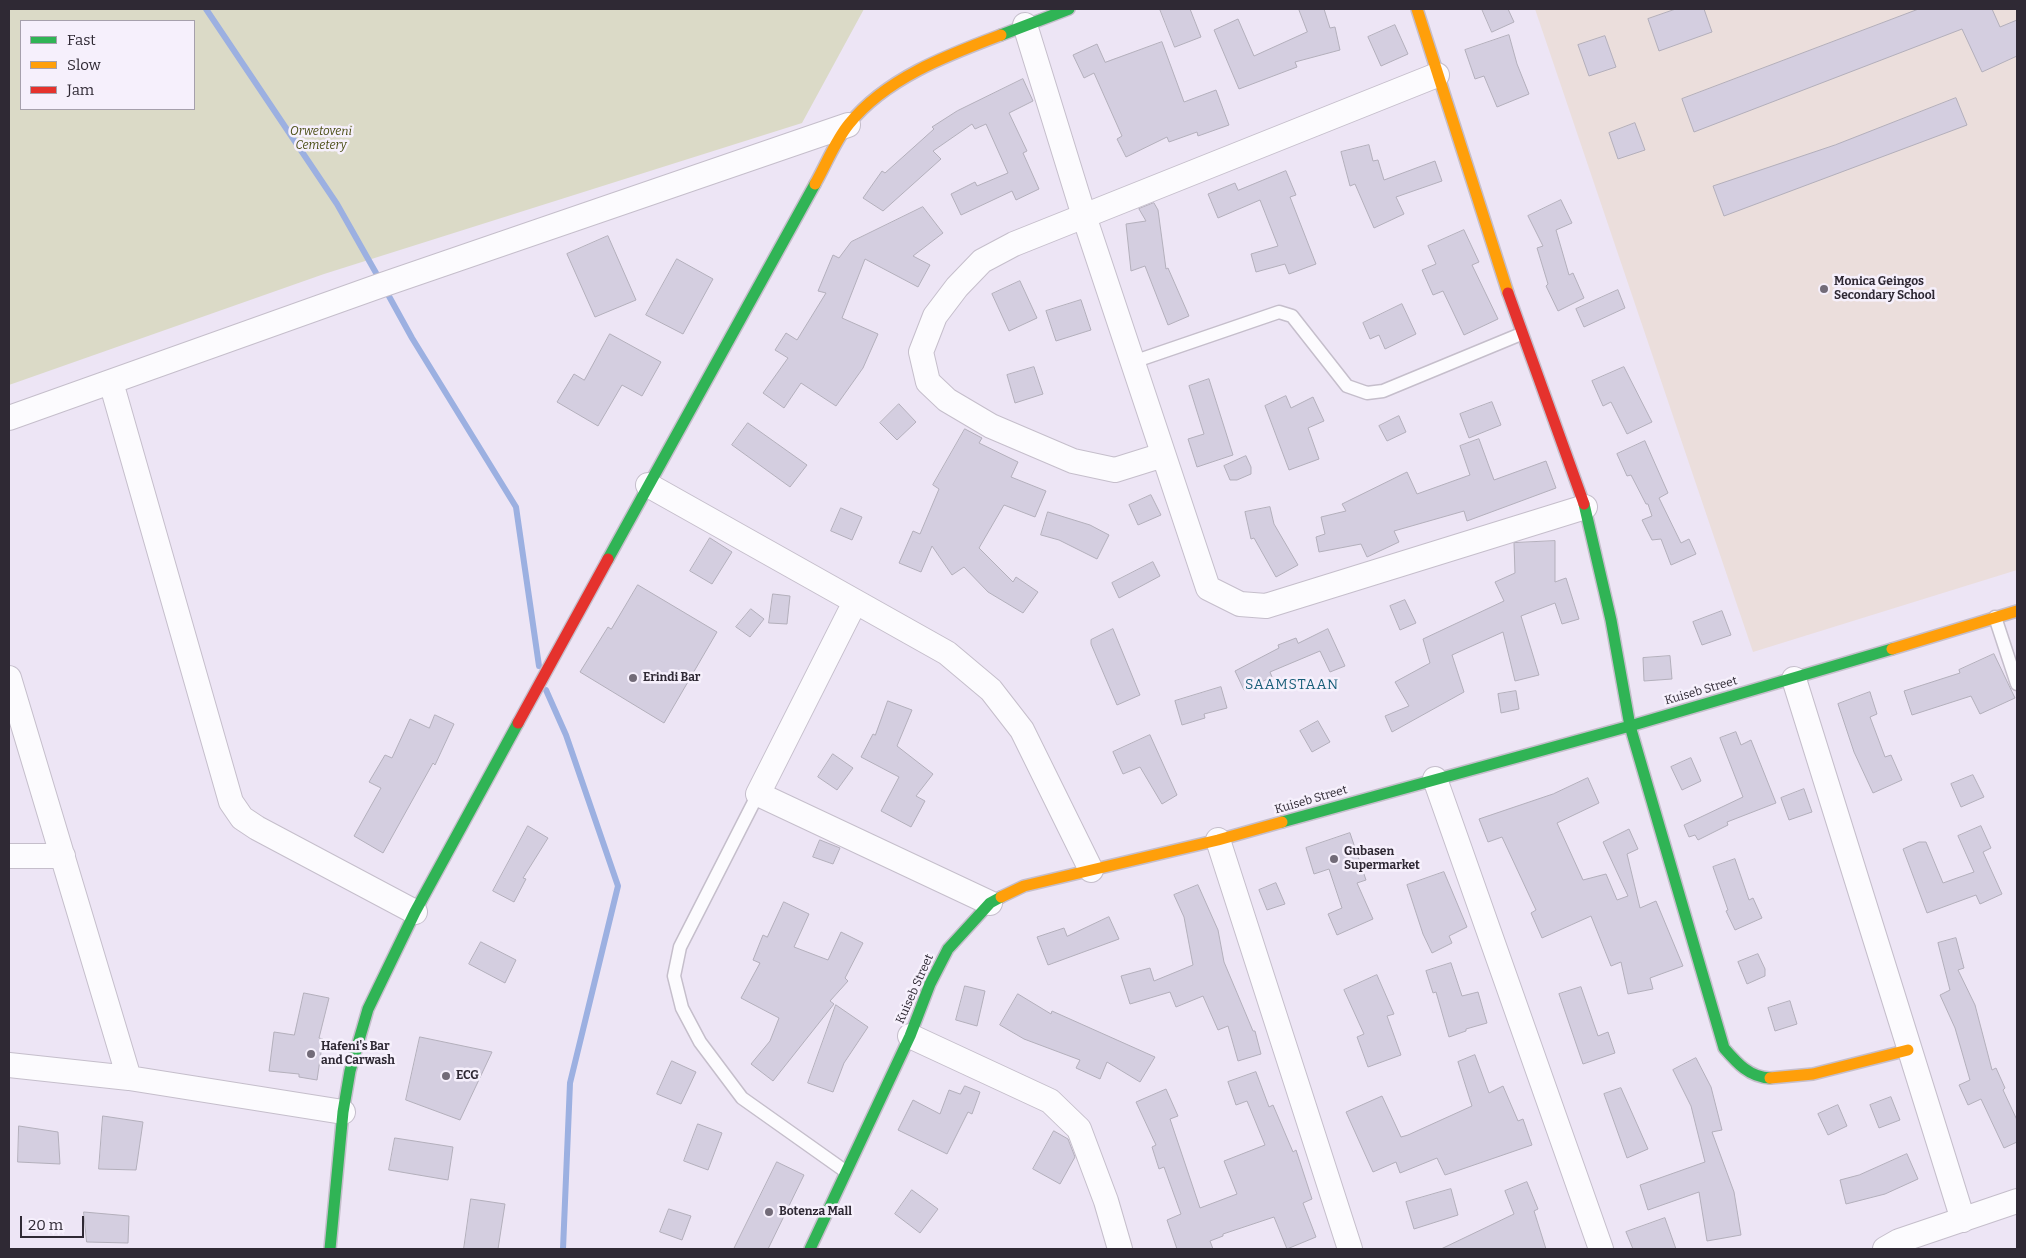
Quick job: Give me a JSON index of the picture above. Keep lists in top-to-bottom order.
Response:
{
  "streets": {
    "street": ["Kuiseb Street"]
  },
  "districts": ["SAAMSTAAN"],
  "parks": ["Orwetoveni Cemetery"],
  "places": [
    "Monica Geingos Secondary School",
    "Erindi Bar",
    "Gubasen Supermarket",
    "Hafeni's Bar and Carwash",
    "ECG",
    "Botenza Mall"
  ],
  "legend": ["Fast", "Slow", "Jam"],
  "scale_bar": "20 m"
}
